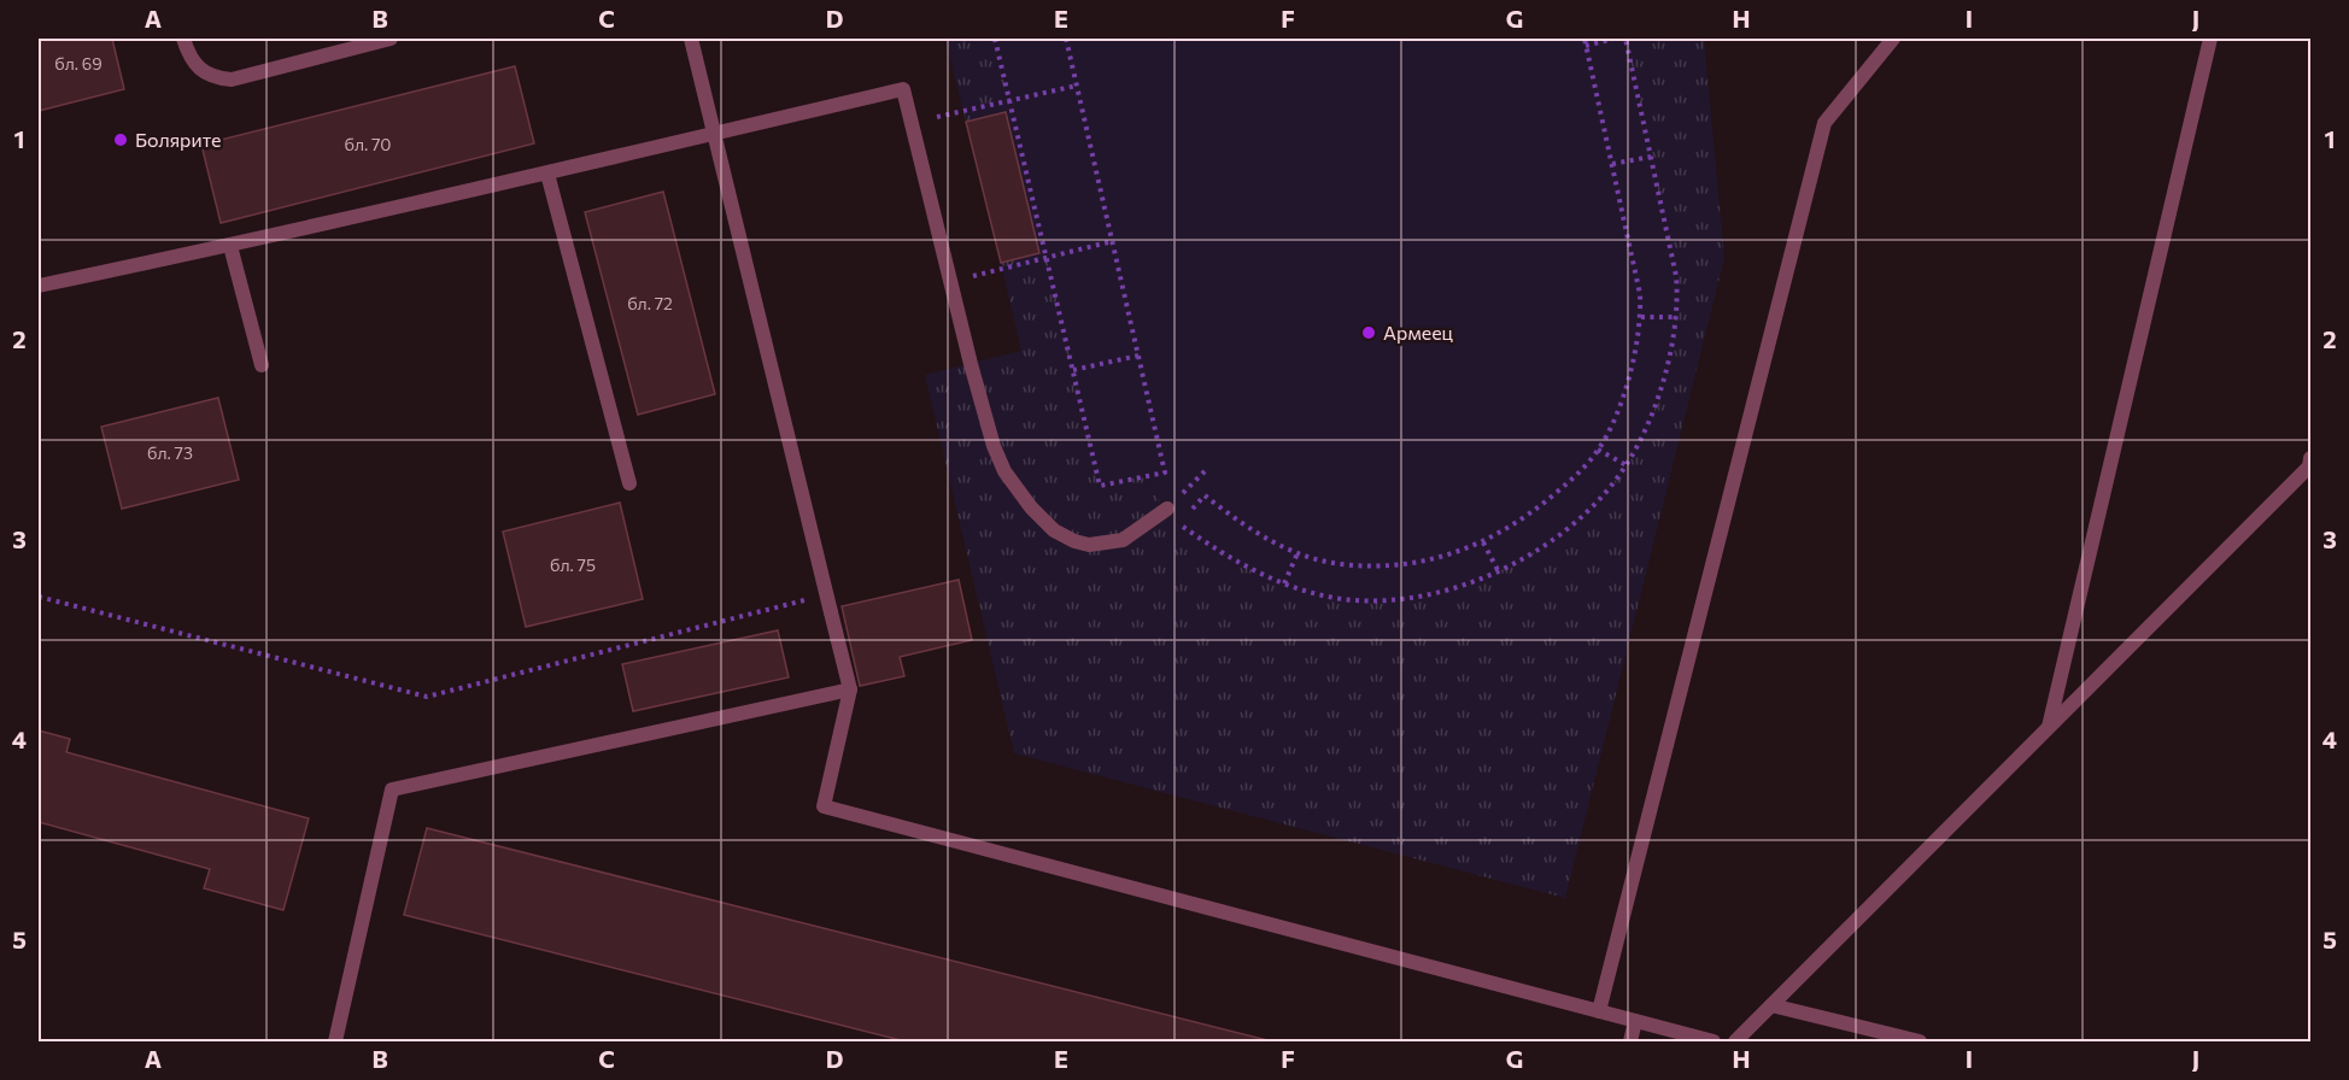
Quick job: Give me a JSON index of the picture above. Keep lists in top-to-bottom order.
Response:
{
  "places": ["Болярите", "Армеец"],
  "house_numbers": [
    "бл. 69",
    "бл. 70",
    "бл. 72",
    "бл. 73",
    "бл. 75"
  ],
  "grid": {
    "columns": [
      "A",
      "B",
      "C",
      "D",
      "E",
      "F",
      "G",
      "H",
      "I",
      "J"
    ],
    "rows": [
      "1",
      "2",
      "3",
      "4",
      "5"
    ]
  }
}
